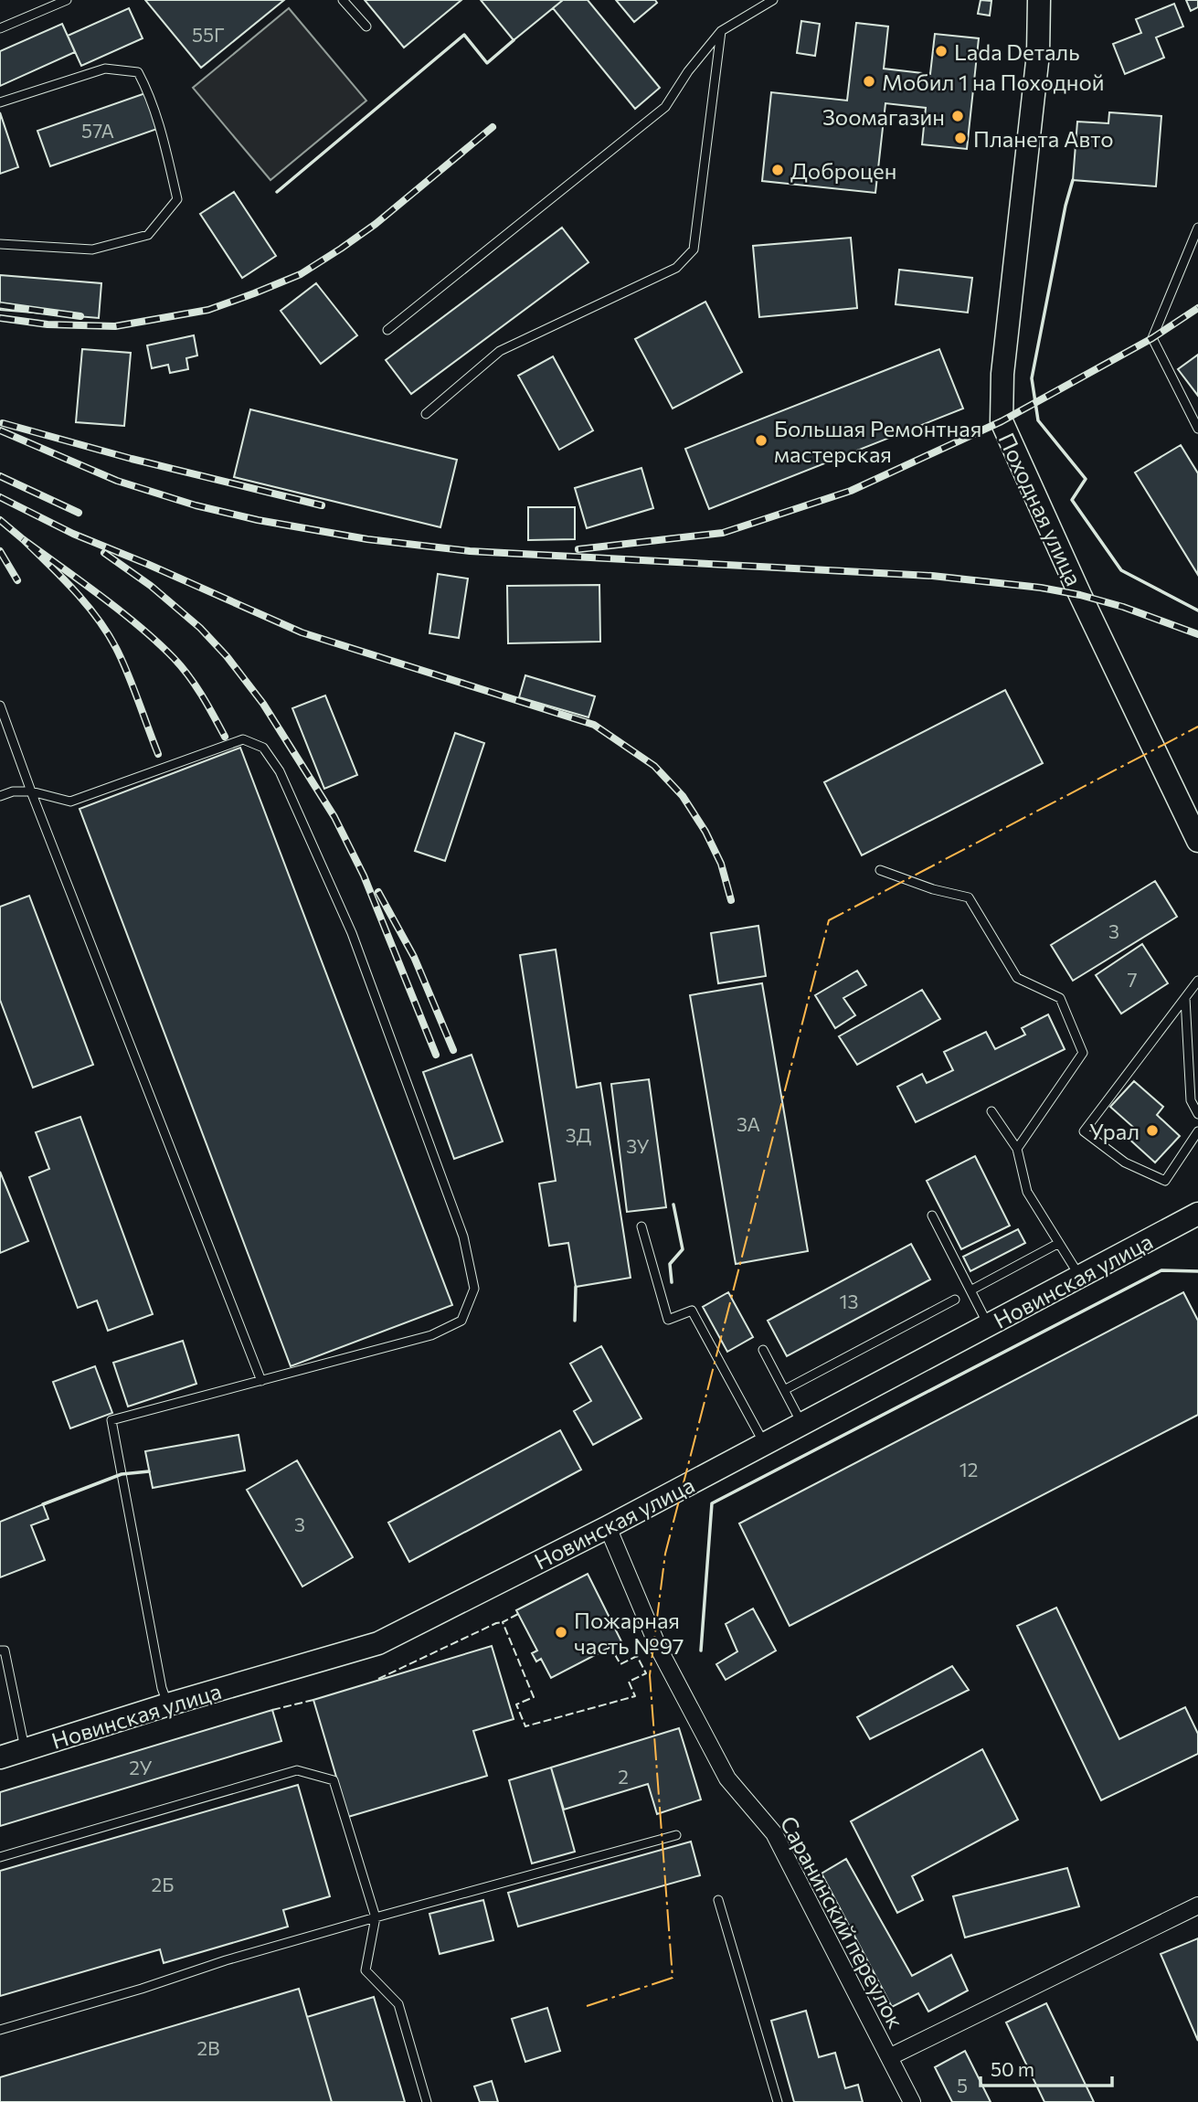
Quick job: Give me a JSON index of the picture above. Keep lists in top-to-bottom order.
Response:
{
  "streets": {
    "main road": ["Походная улица", "Новинская улица"],
    "street": ["Саранинский переулок"]
  },
  "crossings": [
    ["Новинская улица", "Саранинский переулок"]
  ],
  "places": [
    "Lada Dеталь",
    "Мобил 1 на Походной",
    "Зоомагазин",
    "Планета Авто",
    "Доброцен",
    "Большая Ремонтная мастерская",
    "Урал",
    "Пожарная часть №97"
  ],
  "house_numbers": [
    "55Г",
    "57А",
    "3",
    "7",
    "3А",
    "3Д",
    "3У",
    "13",
    "12",
    "3",
    "2У",
    "2",
    "2Б",
    "2В",
    "5"
  ],
  "scale_bar": "50 m"
}
